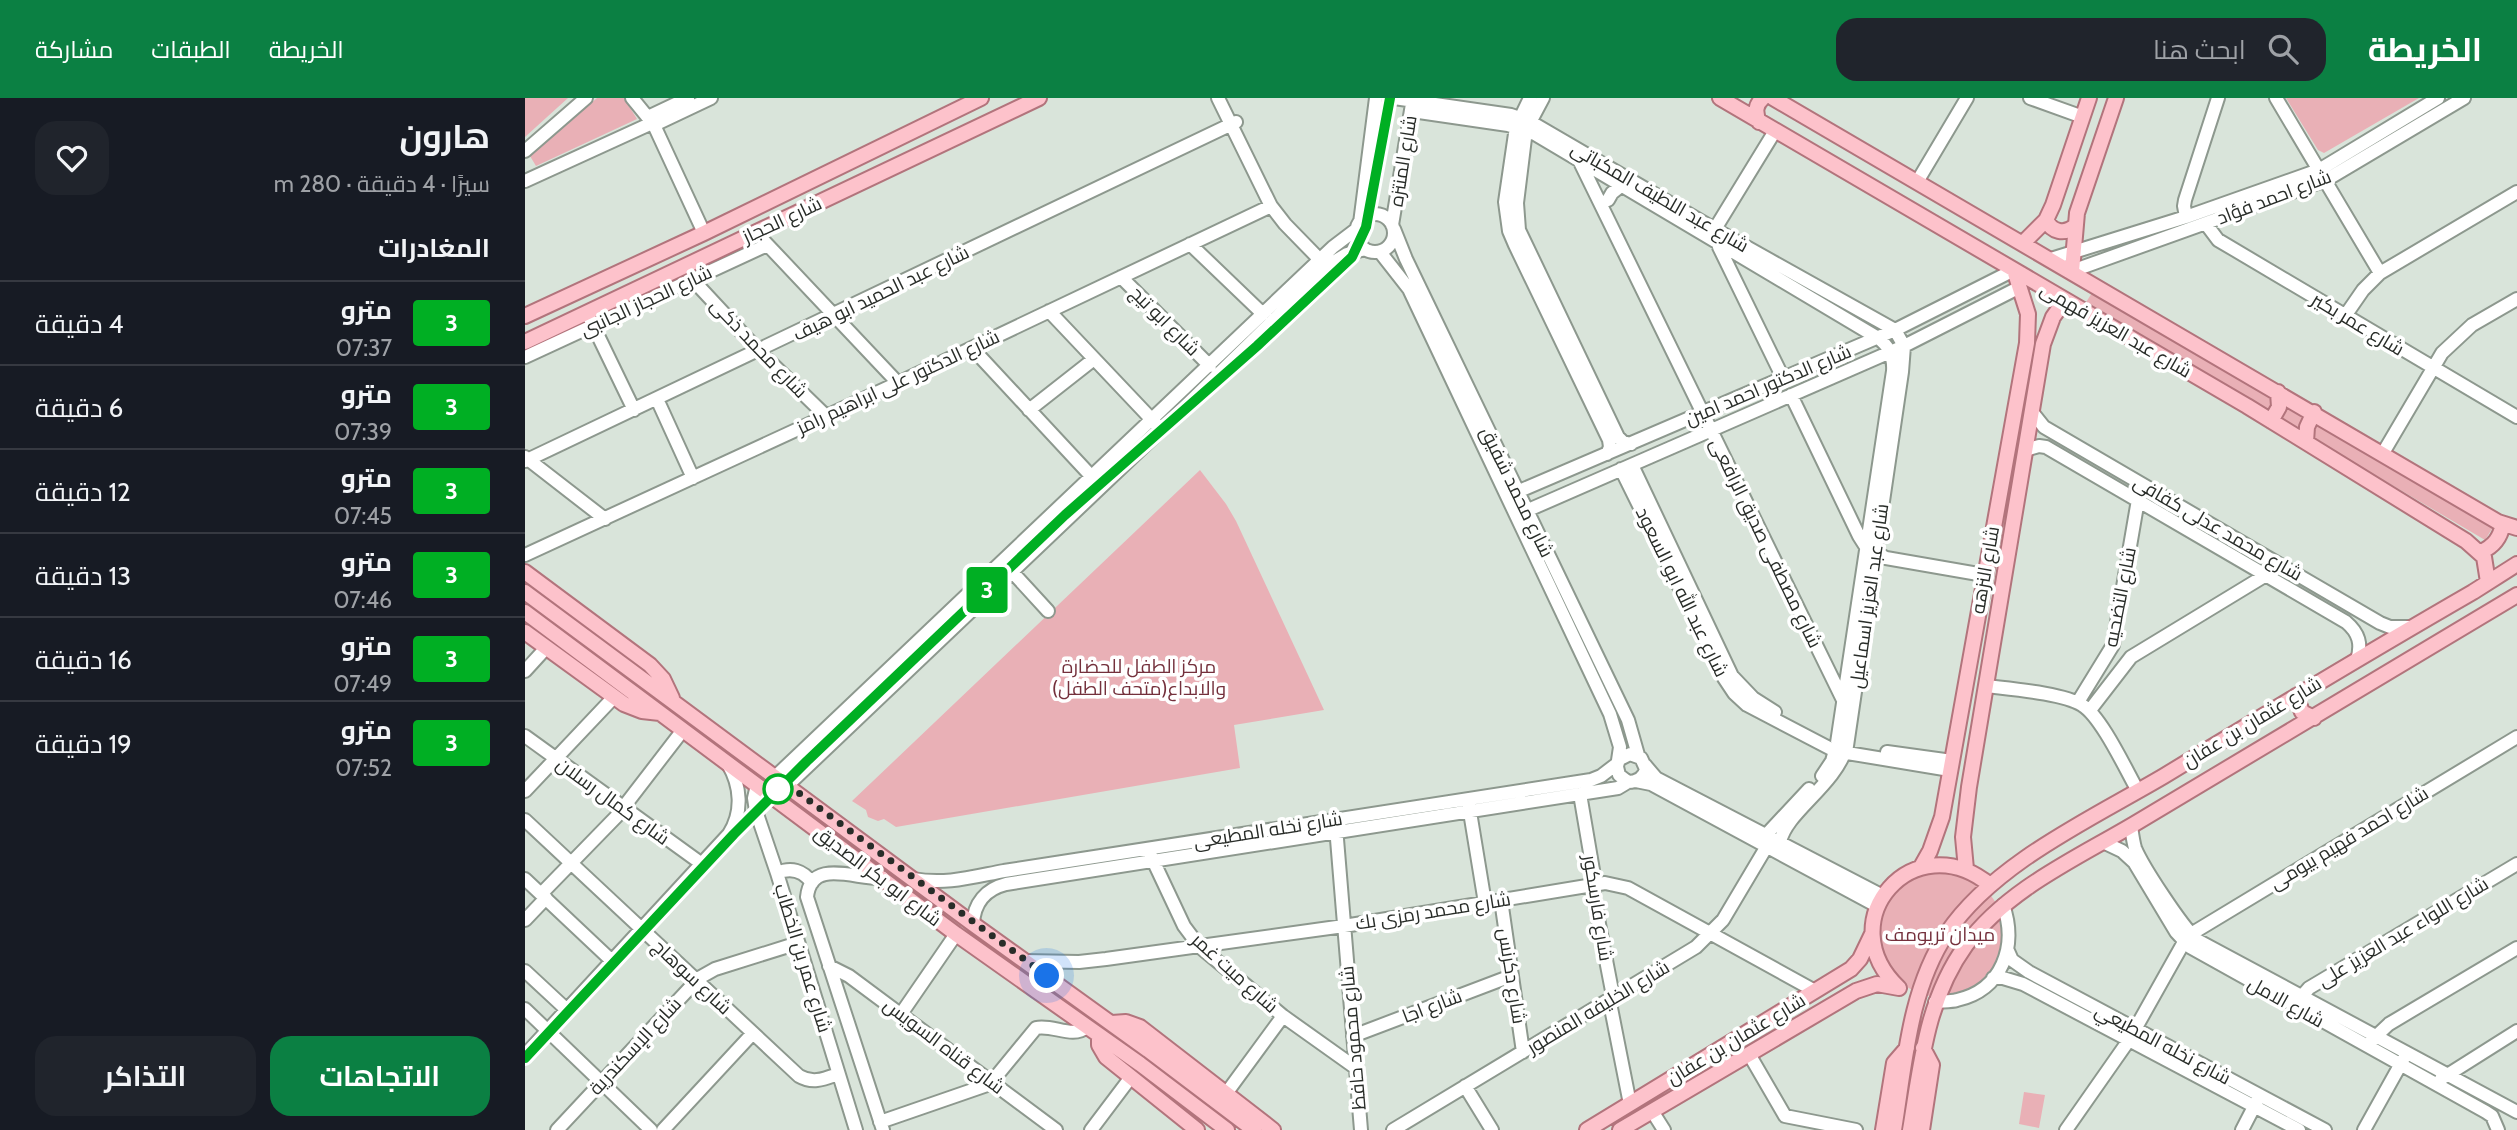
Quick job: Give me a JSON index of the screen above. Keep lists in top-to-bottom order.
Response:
{
  "streets": {
    "main road": [
      "شارع الحجاز",
      "شارع عبد العزيز فهمى",
      "شارع النزهه",
      "شارع عثمان بن عفان",
      "شارع ابو بكر الصديق"
    ],
    "street": [
      "شارع المنتزه",
      "شارع عبد اللطيف المكباتى",
      "شارع احمد فؤاد",
      "شارع عبد الحميد ابو هيف",
      "شارع الحجاز الجانبى",
      "شارع ابو تيج",
      "شارع عمر بكير",
      "شارع محمد ذكى",
      "شارع الدكتور على ابراهيم رامز",
      "شارع الدكتور احمد امين",
      "شارع محمد شفيق",
      "شارع محمد عدلى كفافى",
      "شارع مصطفى صديق الرافعى",
      "شارع عبد الله ابو السعود",
      "شارع عبد العزيز اسماعيل",
      "شارع التضحيه",
      "شارع كمال رسلان",
      "شارع نخله المطيعى",
      "شارع احمد فهيم بيومى",
      "شارع فارسكور",
      "شارع محمد رمزى بك",
      "شارع اللواء عبد العزيز على",
      "شارع عمر بن الخطاب",
      "شارع ميت غمر",
      "شارع دكرنس",
      "شارع سوهاج",
      "شارع الامل",
      "شارع اجا",
      "شارع الخليفه المنصور",
      "شارع محمود حافظ",
      "شارع نخله المطيعي",
      "شارع الإسكندرية",
      "شارع قناه السويس"
    ]
  },
  "crossings": [
    ["شارع المنتزه", "شارع عبد اللطيف المكباتى"],
    ["شارع المنتزه", "شارع محمد شفيق"],
    ["شارع عبد اللطيف المكباتى", "شارع الدكتور احمد امين"],
    ["شارع عبد اللطيف المكباتى", "شارع مصطفى صديق الرافعى"],
    ["شارع احمد فؤاد", "شارع عمر بكير"],
    ["شارع احمد فؤاد", "شارع عبد العزيز فهمى"],
    ["شارع الحجاز", "شارع الحجاز الجانبى"],
    ["شارع عبد الحميد ابو هيف", "شارع محمد ذكى"],
    ["شارع الحجاز الجانبى", "شارع محمد ذكى"],
    ["شارع ابو تيج", "شارع الدكتور على ابراهيم رامز"],
    ["شارع عبد العزيز فهمى", "شارع الدكتور احمد امين"],
    ["شارع عبد العزيز فهمى", "شارع النزهه"],
    ["شارع محمد ذكى", "شارع الدكتور على ابراهيم رامز"],
    ["شارع الدكتور احمد امين", "شارع محمد شفيق"],
    ["شارع الدكتور احمد امين", "شارع مصطفى صديق الرافعى"],
    ["شارع الدكتور احمد امين", "شارع النزهه"],
    ["شارع الدكتور احمد امين", "شارع عبد الله ابو السعود"],
    ["شارع الدكتور احمد امين", "شارع عبد العزيز اسماعيل"],
    ["شارع محمد شفيق", "شارع نخله المطيعى"],
    ["شارع محمد عدلى كفافى", "شارع النزهه"],
    ["شارع محمد عدلى كفافى", "شارع التضحيه"],
    ["شارع محمد عدلى كفافى", "شارع عثمان بن عفان"],
    ["شارع مصطفى صديق الرافعى", "شارع عبد العزيز اسماعيل"],
    ["شارع النزهه", "شارع عبد الله ابو السعود"],
    ["شارع عبد الله ابو السعود", "شارع عبد العزيز اسماعيل"],
    ["شارع عبد العزيز اسماعيل", "شارع الخليفه المنصور"],
    ["شارع عثمان بن عفان", "شارع فارسكور"],
    ["شارع عثمان بن عفان", "شارع محمد رمزى بك"],
    ["شارع عثمان بن عفان", "شارع الامل"],
    ["شارع نخله المطيعى", "شارع ابو بكر الصديق"],
    ["شارع نخله المطيعى", "شارع فارسكور"],
    ["شارع نخله المطيعى", "شارع ميت غمر"],
    ["شارع نخله المطيعى", "شارع محمود حافظ"],
    ["شارع احمد فهيم بيومى", "شارع الامل"],
    ["شارع ابو بكر الصديق", "شارع محمد رمزى بك"],
    ["شارع ابو بكر الصديق", "شارع عمر بن الخطاب"],
    ["شارع فارسكور", "شارع محمد رمزى بك"],
    ["شارع فارسكور", "شارع الخليفه المنصور"],
    ["شارع محمد رمزى بك", "شارع ميت غمر"],
    ["شارع محمد رمزى بك", "شارع دكرنس"],
    ["شارع محمد رمزى بك", "شارع الخليفه المنصور"],
    ["شارع محمد رمزى بك", "شارع محمود حافظ"],
    ["شارع اللواء عبد العزيز على", "شارع الامل"],
    ["شارع عمر بن الخطاب", "شارع سوهاج"],
    ["شارع عمر بن الخطاب", "شارع الإسكندرية"],
    ["شارع عمر بن الخطاب", "شارع قناه السويس"],
    ["شارع ميت غمر", "شارع محمود حافظ"],
    ["شارع دكرنس", "شارع اجا"],
    ["شارع دكرنس", "شارع الخليفه المنصور"],
    ["شارع سوهاج", "شارع الإسكندرية"],
    ["شارع اجا", "شارع محمود حافظ"]
  ],
  "parks": ["مركز الطفل للحضارة والابداع(متحف الطفل)", "ميدان تريومف"],
  "lines": ["metro line 3"],
  "page": {
    "header": "الخريطة",
    "search": "ابحث هنا",
    "nav": ["الخريطة", "الطبقات", "مشاركة"],
    "on_map": "3",
    "heading": [
      ["هارون", "سيرًا · 4 دقيقة · 280 m"],
      "المغادرات"
    ],
    "list": [
      {
        "mark": "3",
        "name": "مترو",
        "note": "07:37",
        "value": "4 دقيقة"
      },
      {
        "mark": "3",
        "name": "مترو",
        "note": "07:39",
        "value": "6 دقيقة"
      },
      {
        "mark": "3",
        "name": "مترو",
        "note": "07:45",
        "value": "12 دقيقة"
      },
      {
        "mark": "3",
        "name": "مترو",
        "note": "07:46",
        "value": "13 دقيقة"
      },
      {
        "mark": "3",
        "name": "مترو",
        "note": "07:49",
        "value": "16 دقيقة"
      },
      {
        "mark": "3",
        "name": "مترو",
        "note": "07:52",
        "value": "19 دقيقة"
      }
    ],
    "buttons": ["الاتجاهات", "التذاكر"]
  }
}
